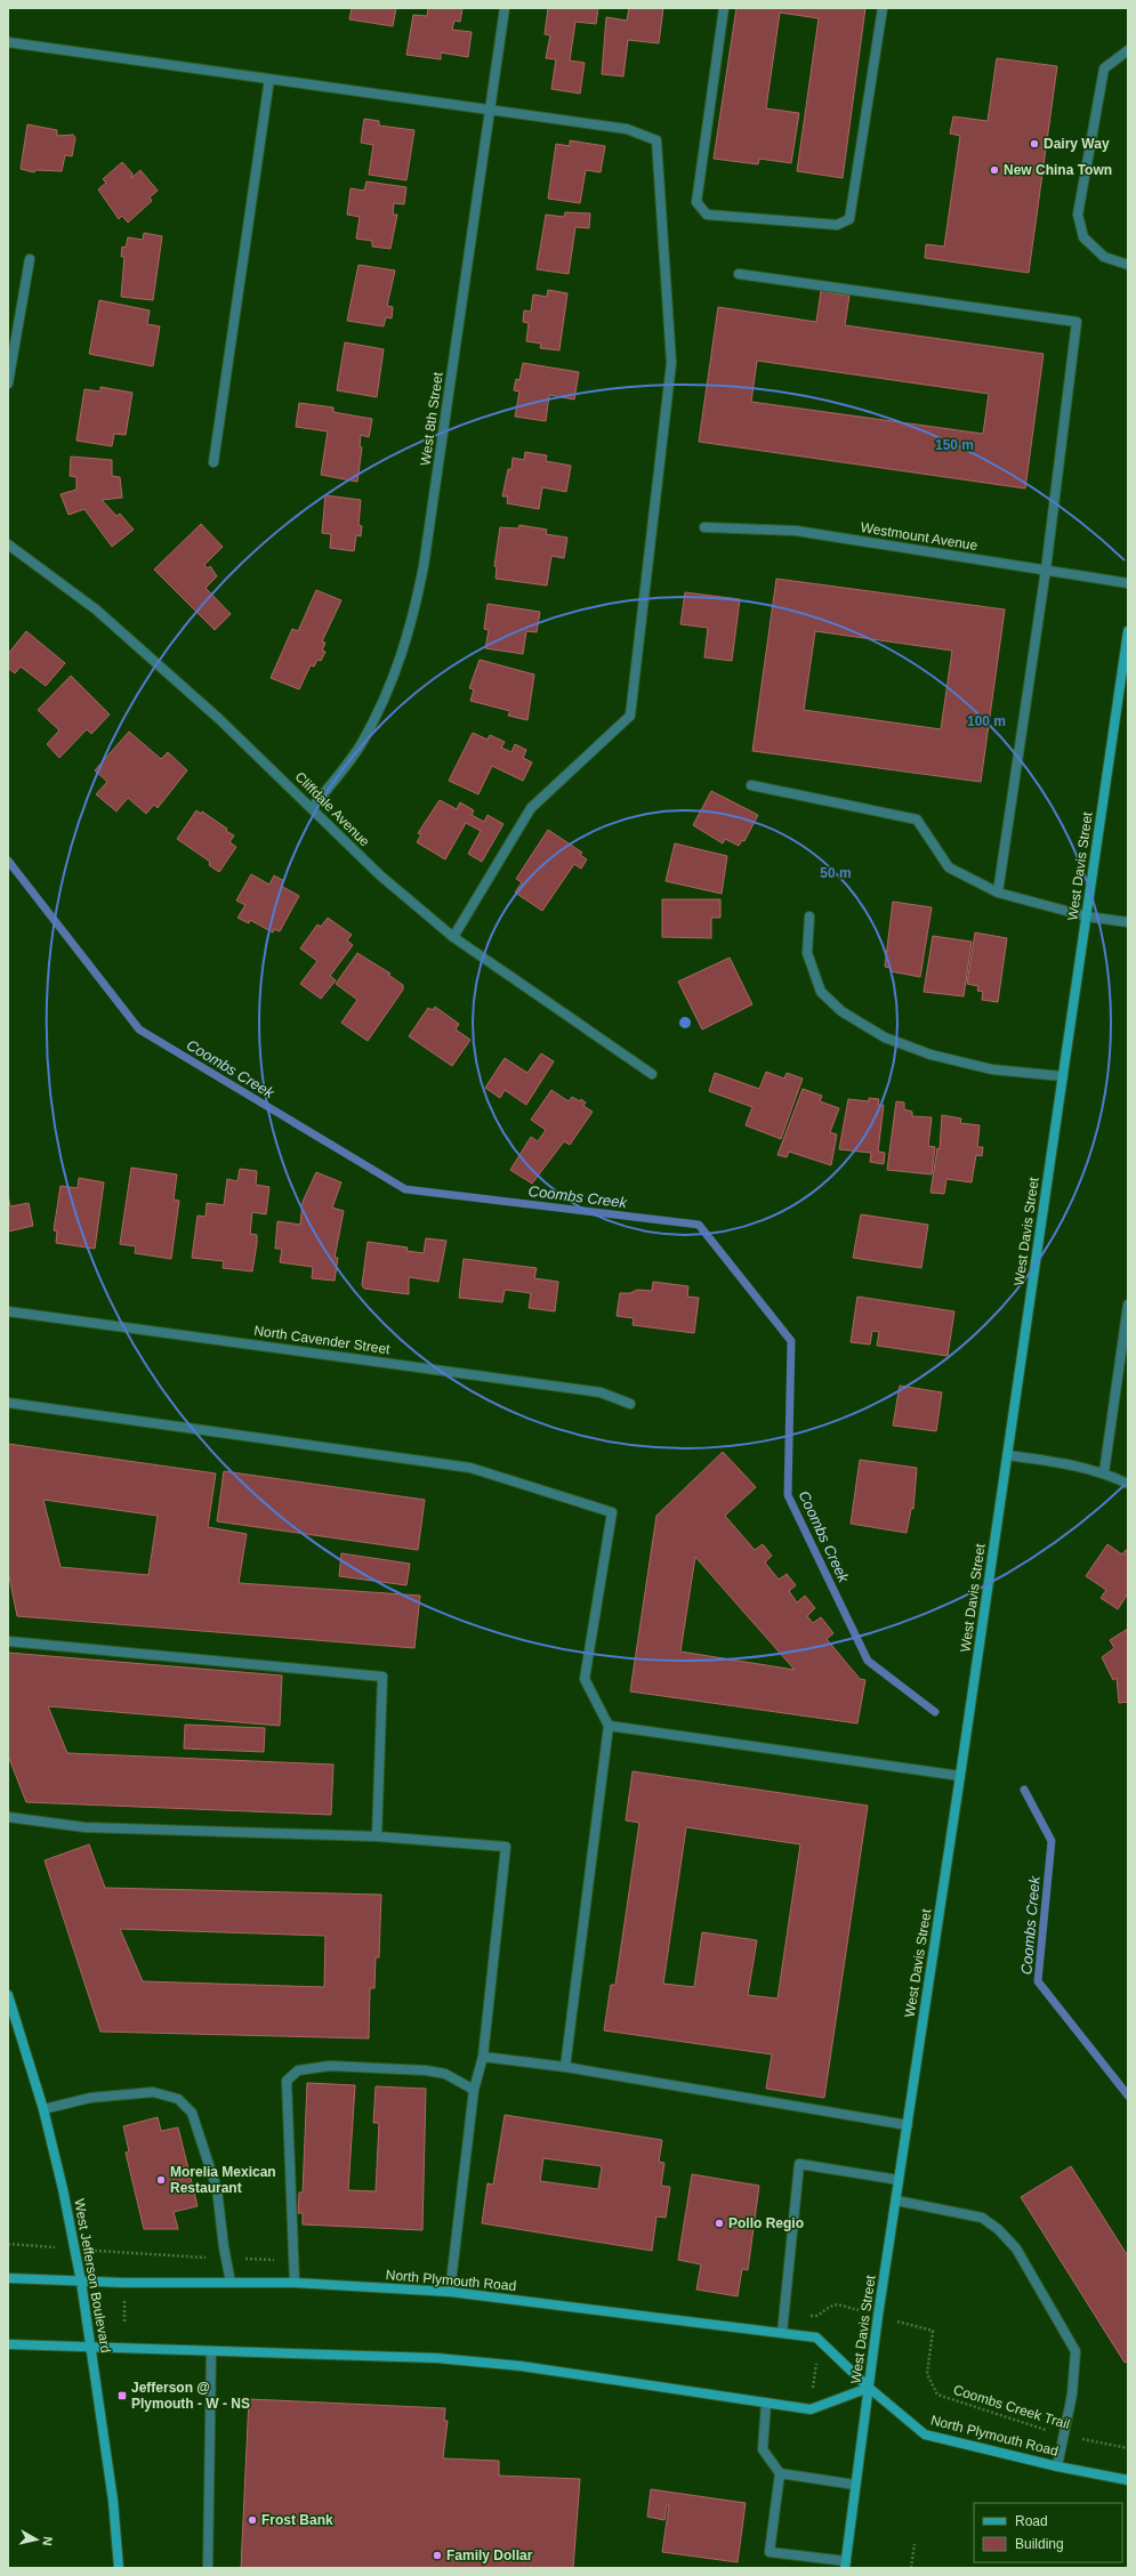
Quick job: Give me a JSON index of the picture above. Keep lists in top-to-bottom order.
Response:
{
  "streets": {
    "main road": ["West Davis Street", "West Jefferson Boulevard", "North Plymouth Road"],
    "street": [
      "West 8th Street",
      "Westmount Avenue",
      "Cliffdale Avenue",
      "North Cavender Street"
    ],
    "path": ["Coombs Creek Trail"]
  },
  "crossings": [
    ["West 8th Street", "Cliffdale Avenue"],
    ["West Davis Street", "North Plymouth Road"],
    ["West Jefferson Boulevard", "North Plymouth Road"]
  ],
  "water": ["Coombs Creek"],
  "places": {
    "other": [
      "Dairy Way",
      "New China Town",
      "Morelia Mexican Restaurant",
      "Pollo Regio",
      "Frost Bank",
      "Family Dollar"
    ],
    "transit": ["Jefferson @ Plymouth - W - NS"]
  },
  "legend": ["Road", "Building"],
  "north": "right",
  "rings": ["150 m", "100 m", "50 m"]
}
